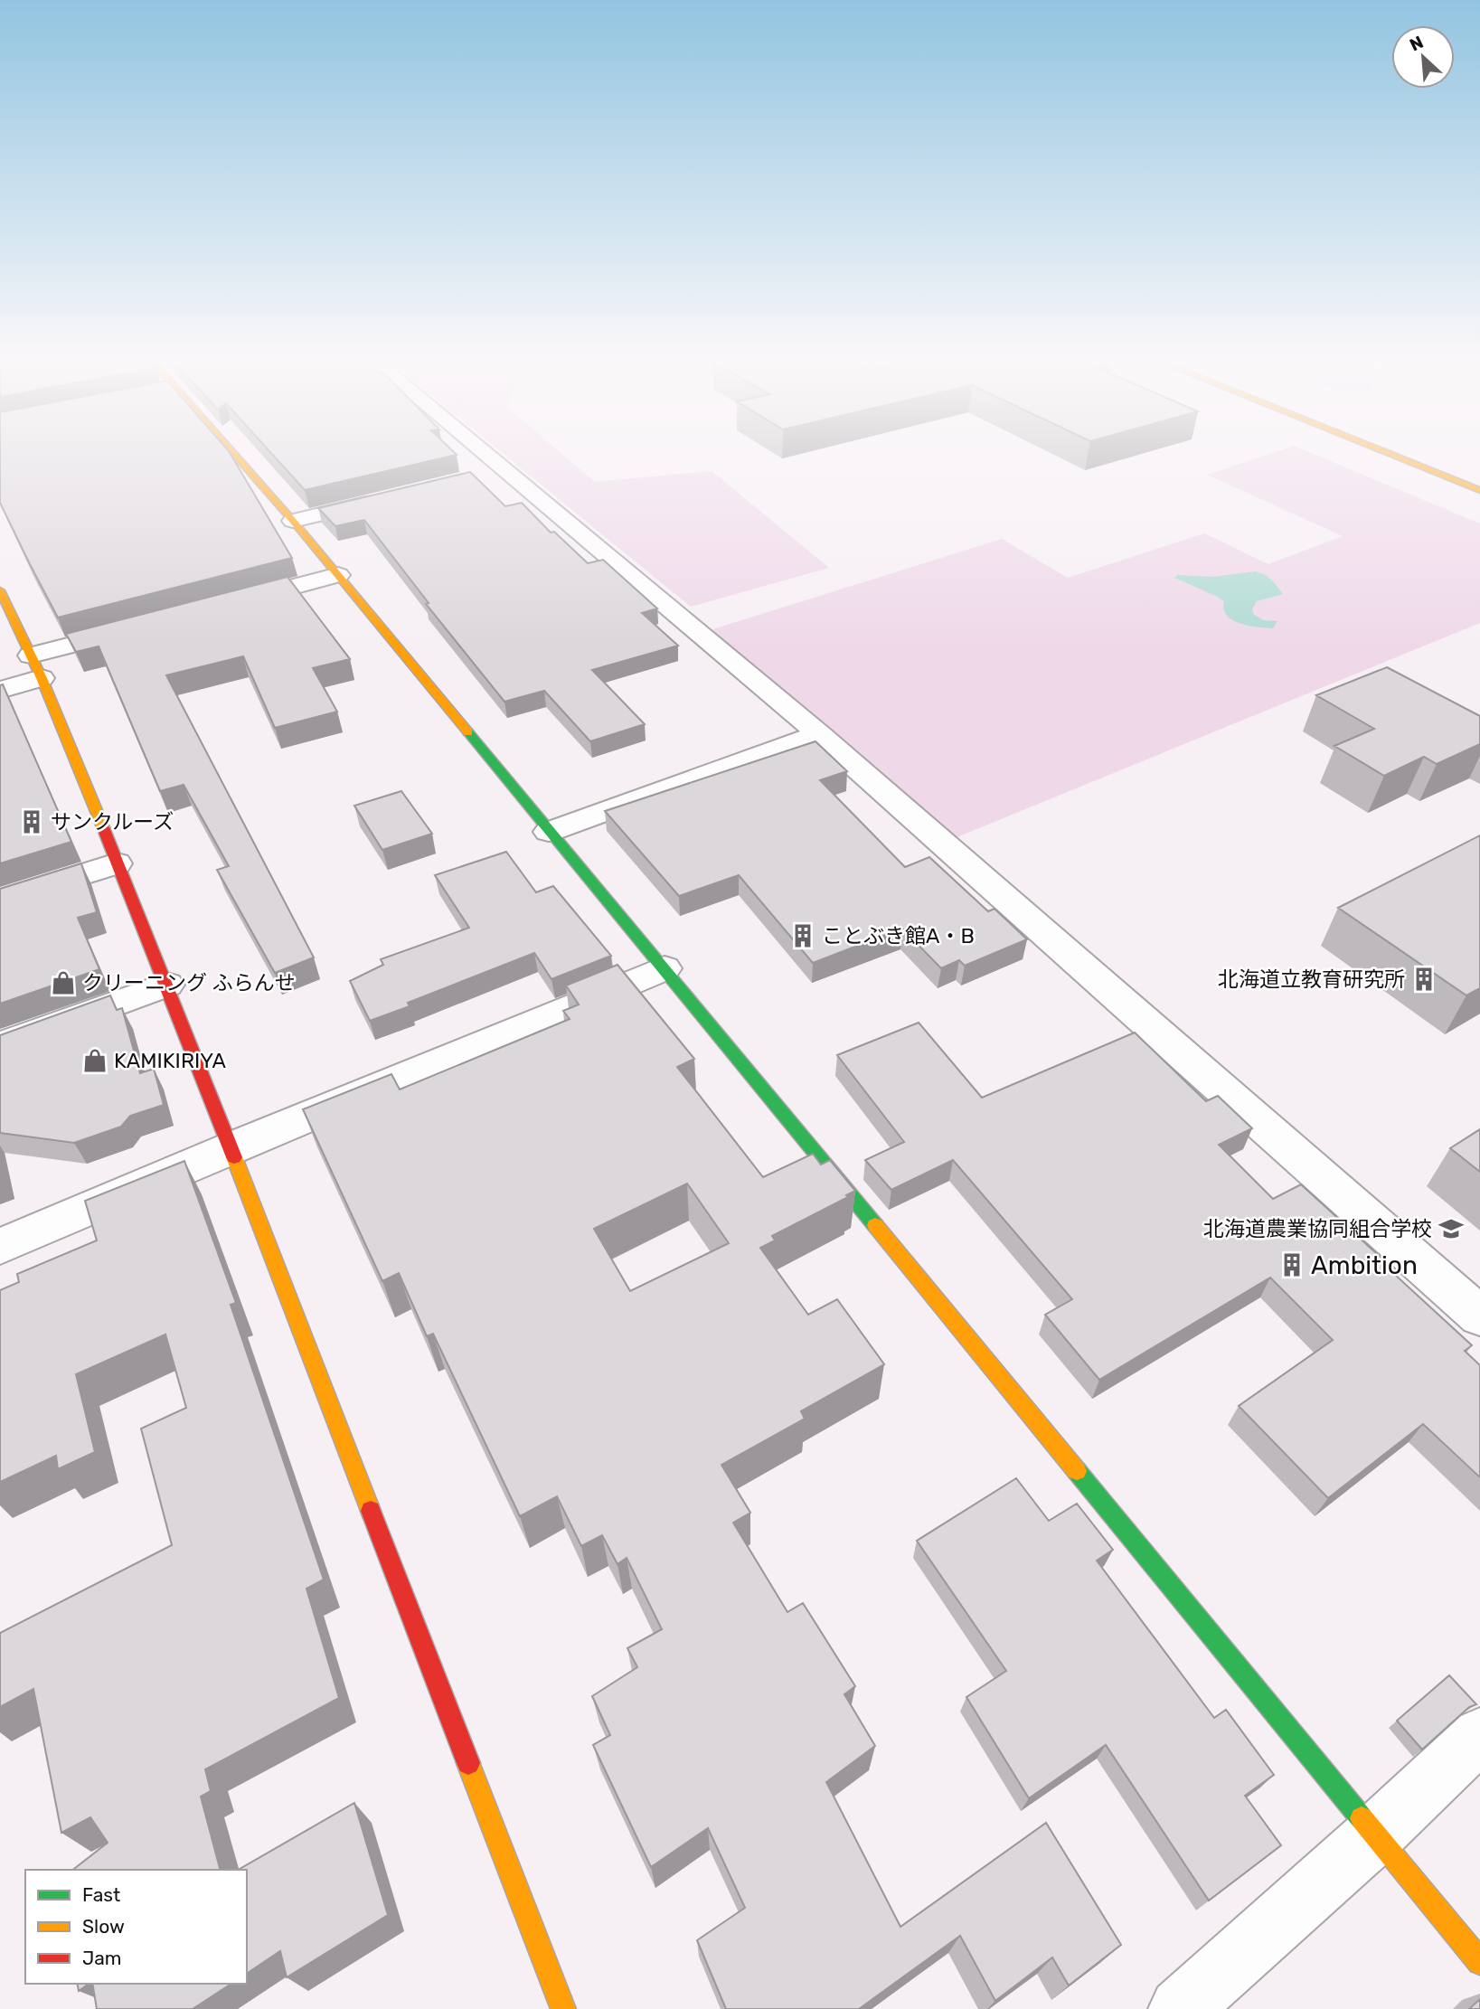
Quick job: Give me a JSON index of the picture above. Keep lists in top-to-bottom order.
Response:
{
  "places": {
    "building": [
      "サンクルーズ",
      "ことぶき館A・B",
      "北海道立教育研究所",
      "Ambition"
    ],
    "shop": ["クリーニング ふらんせ", "KAMIKIRIYA"],
    "school or university": ["北海道農業協同組合学校"]
  },
  "legend": ["Fast", "Slow", "Jam"],
  "north": "top left"
}
